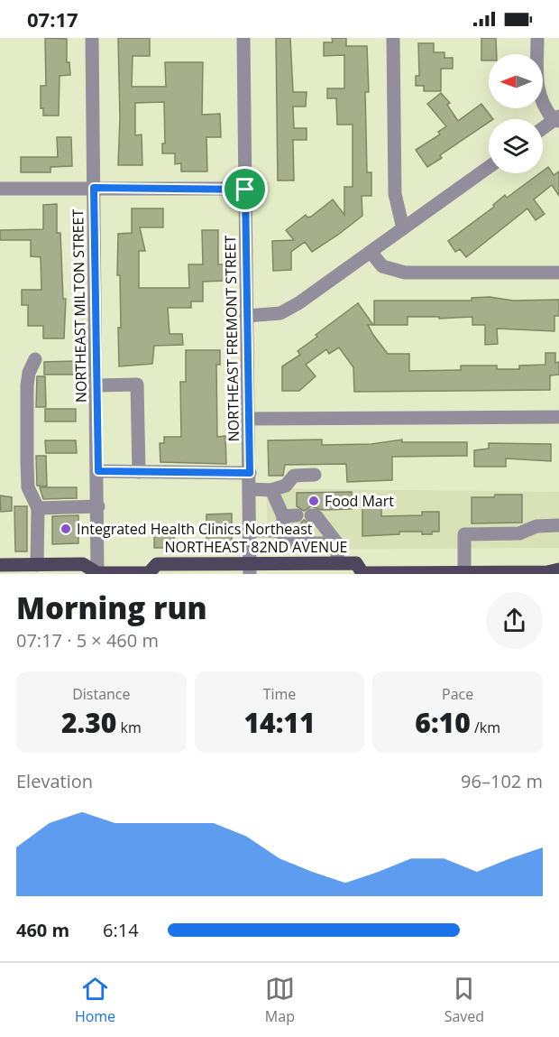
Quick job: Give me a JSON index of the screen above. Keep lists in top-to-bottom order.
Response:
{
  "streets": {
    "main road": ["NORTHEAST 82ND AVENUE"],
    "street": ["NORTHEAST MILTON STREET", "NORTHEAST FREMONT STREET"]
  },
  "crossings": [
    ["NORTHEAST MILTON STREET", "NORTHEAST 82ND AVENUE"],
    ["NORTHEAST FREMONT STREET", "NORTHEAST 82ND AVENUE"]
  ],
  "places": ["Food Mart", "Integrated Health Clinics Northeast"],
  "north": "left",
  "page": {
    "status": "07:17",
    "heading": ["Morning run", "07:17 · 5 × 460 m"],
    "stats": [
      ["Distance", "2.30 km"],
      ["Time", "14:11"],
      ["Pace", "6:10 /km"]
    ],
    "chart": ["Elevation", "96–102 m"],
    "list": [
      {
        "name": "460 m",
        "note": "6:14"
      }
    ],
    "tabs": ["Home", "Map", "Saved"]
  }
}
